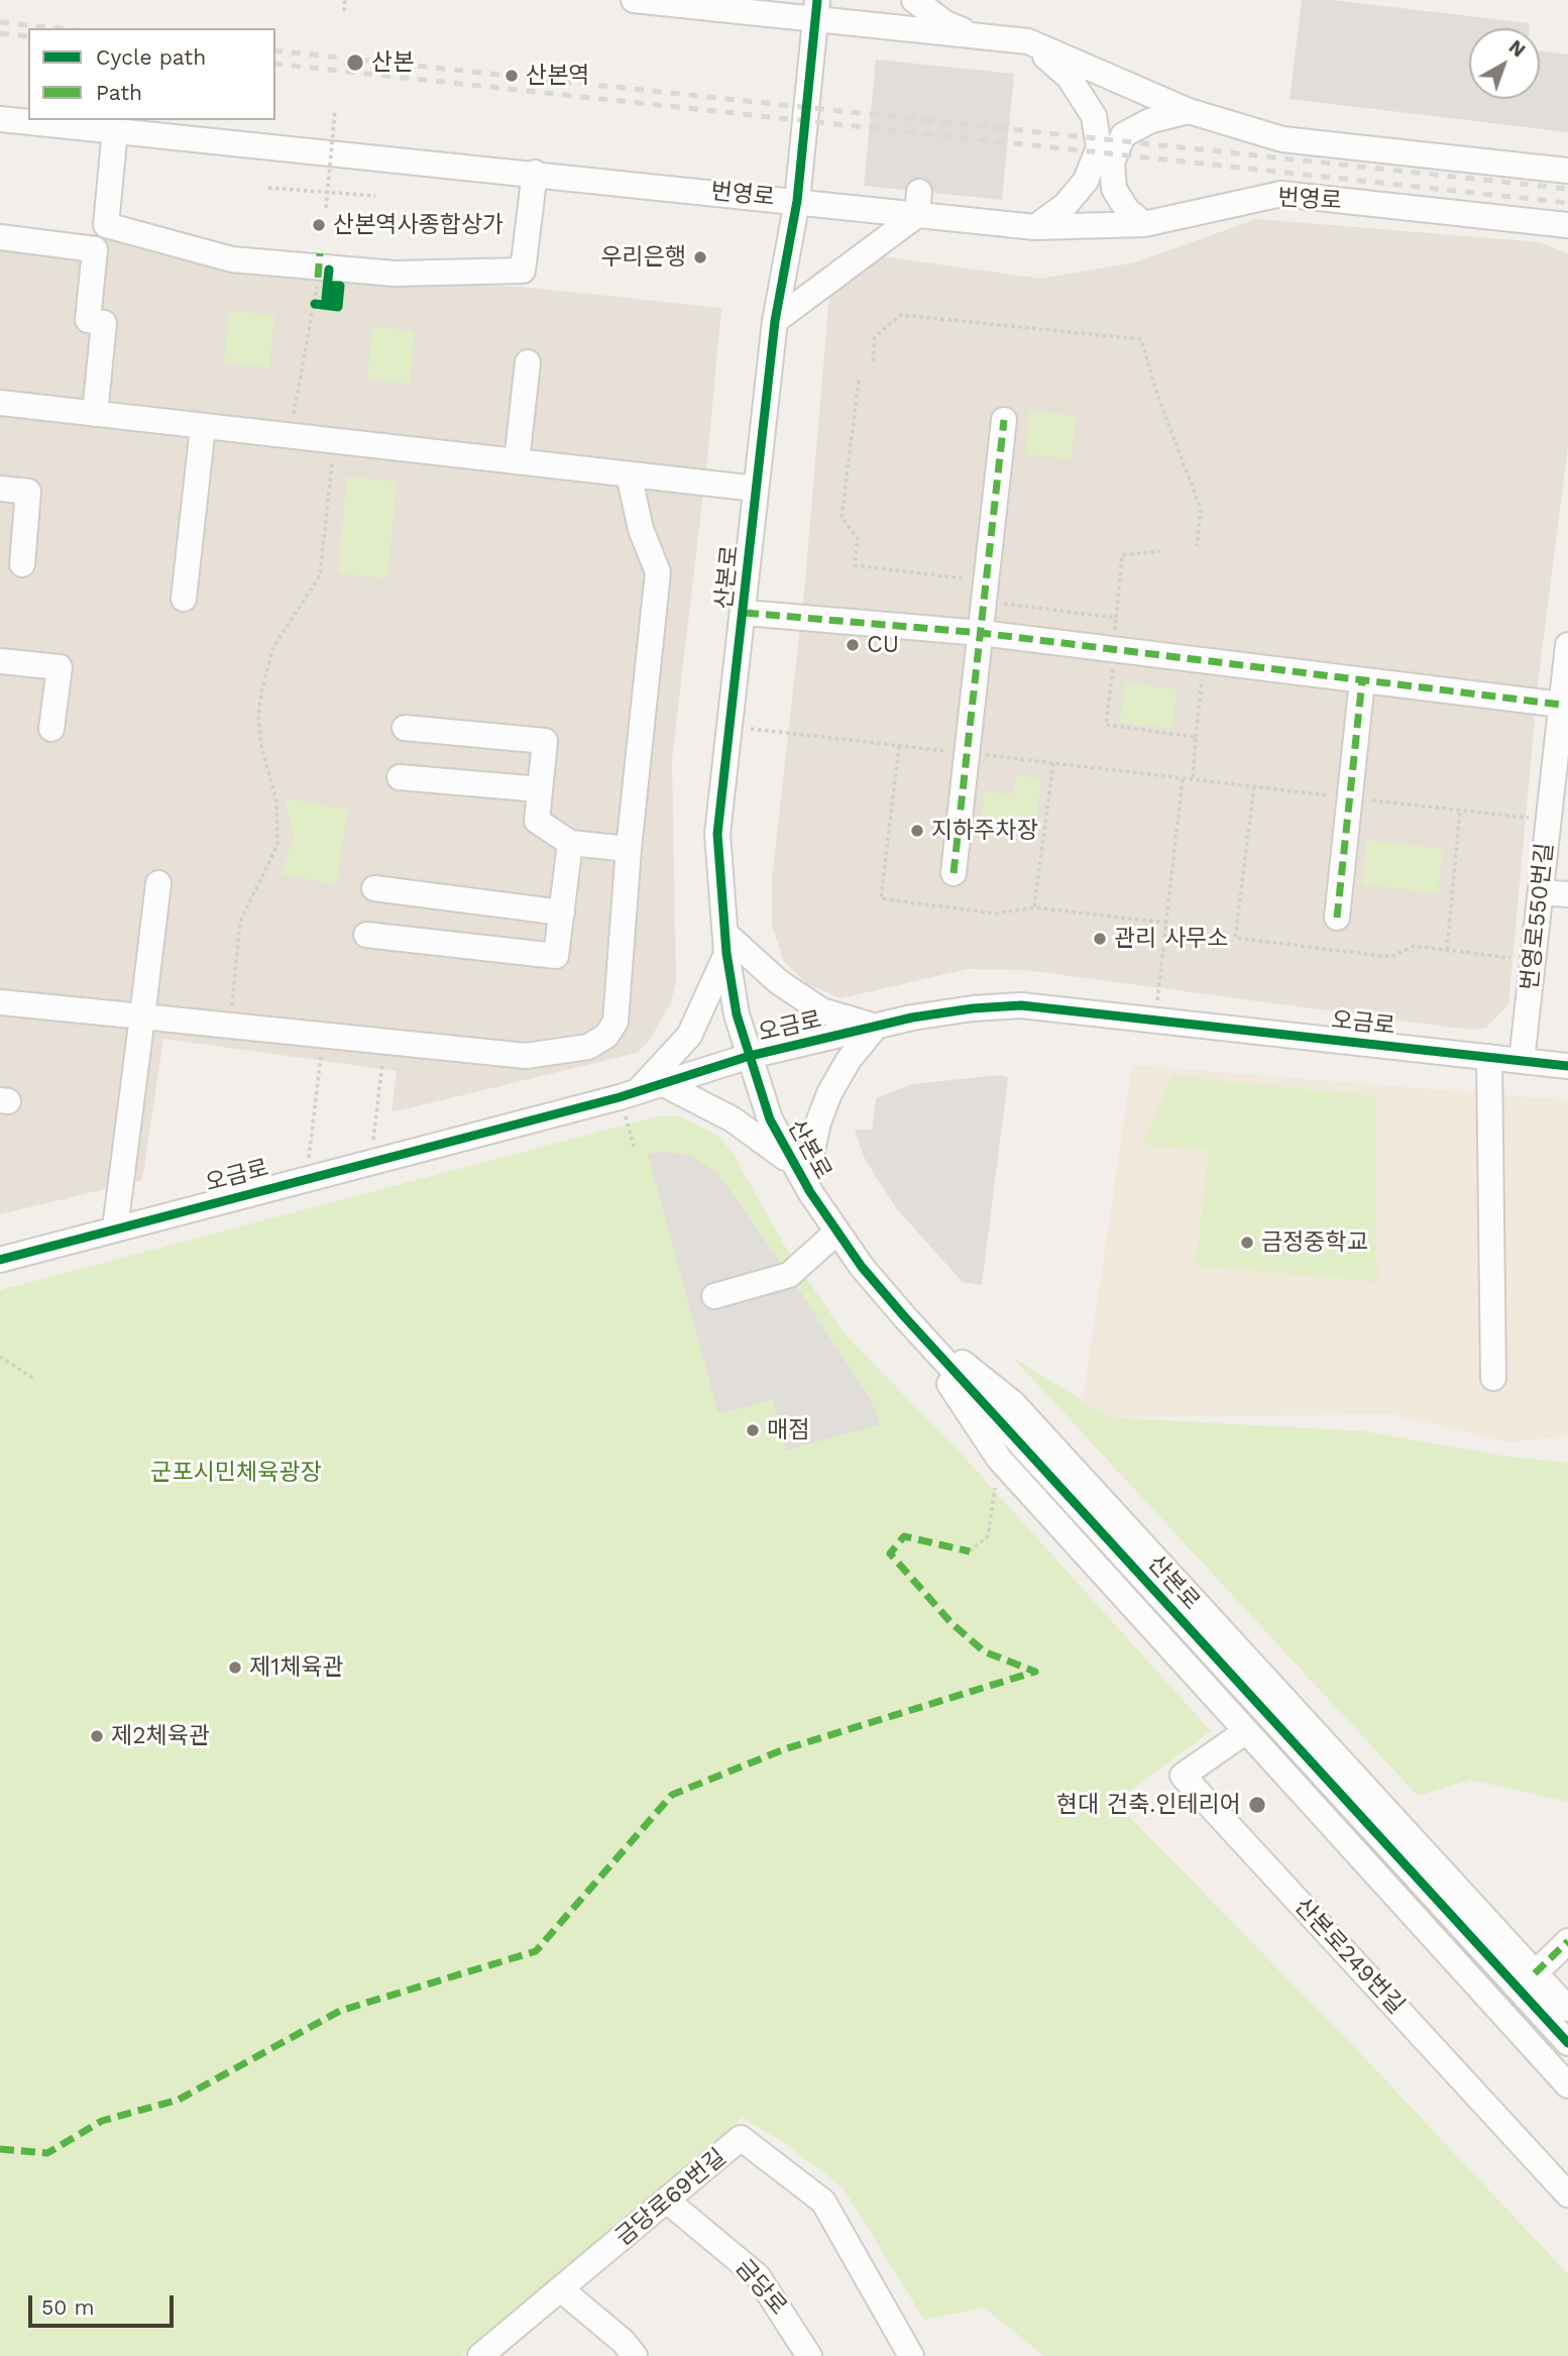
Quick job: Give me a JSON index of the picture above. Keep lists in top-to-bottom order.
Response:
{
  "streets": {
    "street": [
      "번영로",
      "산본로",
      "번영로550번길",
      "오금로",
      "산본로249번길",
      "금당로69번길",
      "금당로"
    ]
  },
  "crossings": [
    ["번영로", "산본로"],
    ["산본로", "오금로"],
    ["산본로", "산본로249번길"],
    ["번영로550번길", "오금로"],
    ["금당로69번길", "금당로"]
  ],
  "parks": ["군포시민체육광장"],
  "places": [
    "산본",
    "산본역",
    "산본역사종합상가",
    "우리은행",
    "CU",
    "지하주차장",
    "관리 사무소",
    "금정중학교",
    "매점",
    "제1체육관",
    "제2체육관",
    "현대 건축.인테리어"
  ],
  "legend": ["Cycle path", "Path"],
  "scale_bar": "50 m",
  "north": "top right"
}
